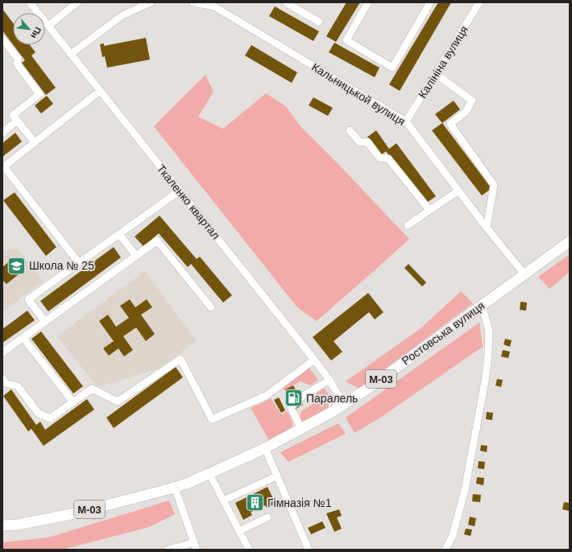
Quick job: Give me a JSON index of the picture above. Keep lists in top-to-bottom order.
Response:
{
  "streets": {
    "highway": ["Ростовська вулиця", "М-03"],
    "street": ["Калініна вулиця", "Кальницькой вулиця", "Ткаленко квартал"]
  },
  "crossings": [
    ["Калініна вулиця", "Кальницькой вулиця"],
    ["Кальницькой вулиця", "Ростовська вулиця"],
    ["Ткаленко квартал", "Ростовська вулиця"],
    ["Ростовська вулиця", "М-03"]
  ],
  "places": {
    "school or university": ["Школа № 25"],
    "fuel station": ["Паралель"],
    "building": ["Гімназія №1"]
  },
  "north": "bottom right"
}
